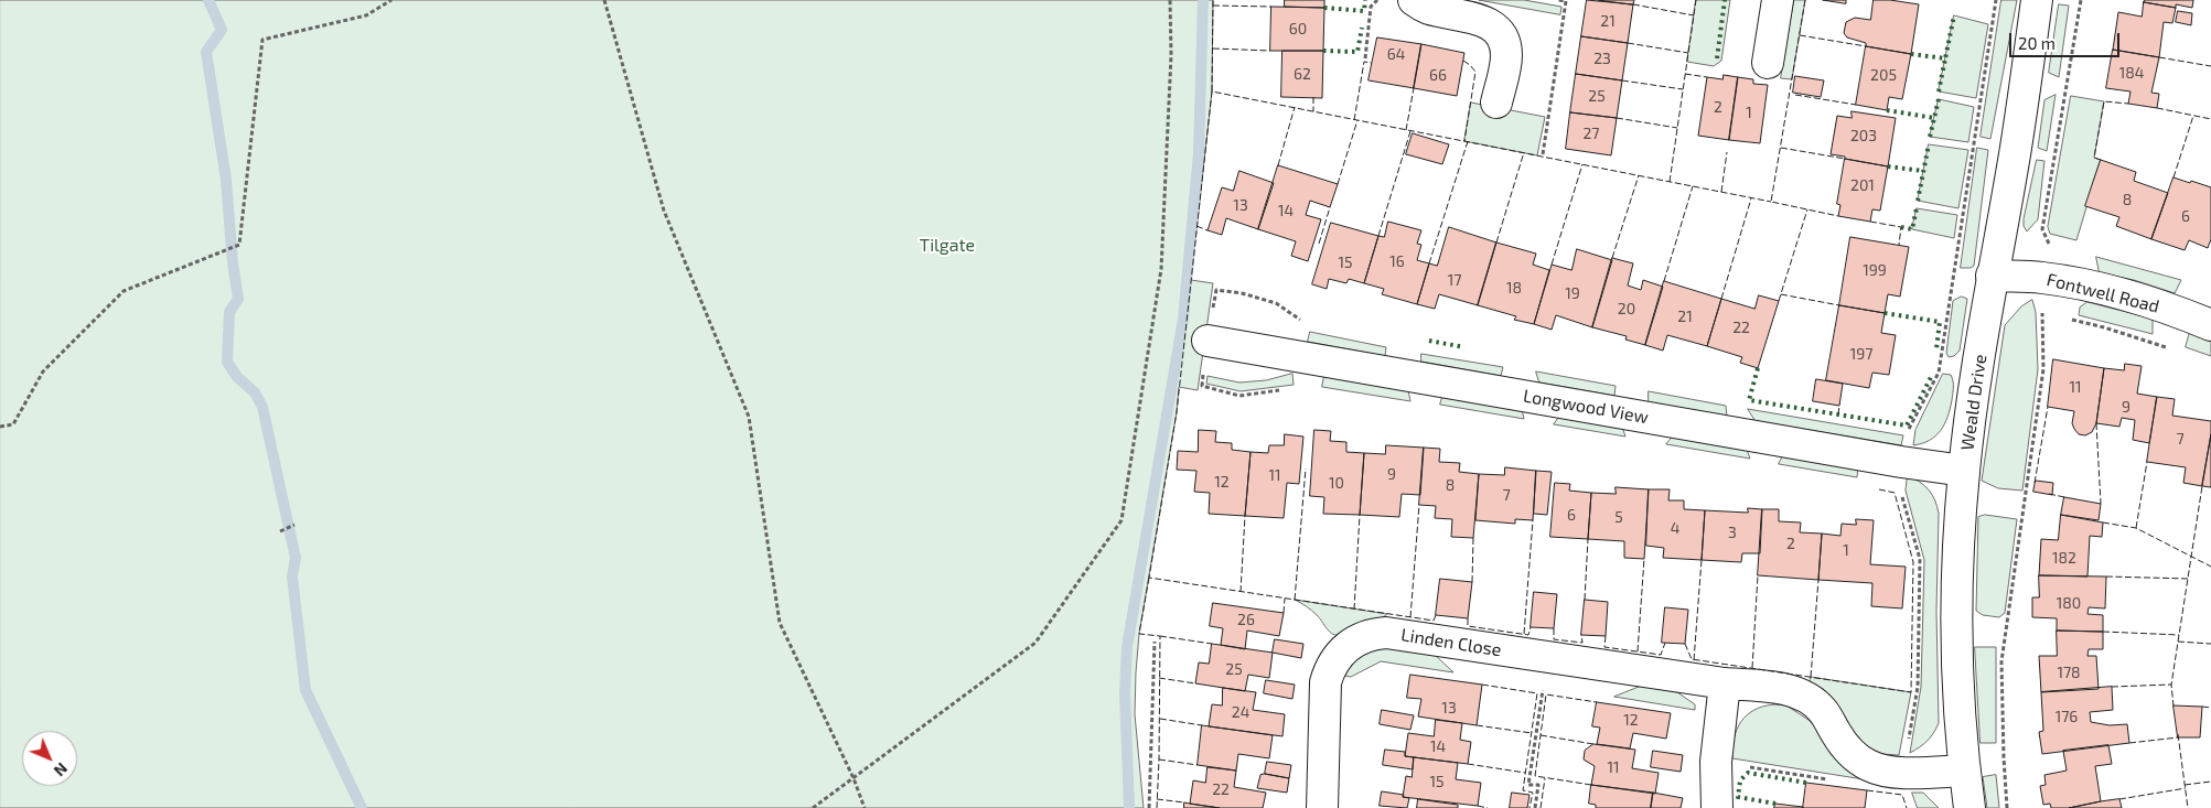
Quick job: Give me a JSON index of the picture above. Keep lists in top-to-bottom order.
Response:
{
  "streets": {
    "street": [
      "Fontwell Road",
      "Weald Drive",
      "Longwood View",
      "Linden Close"
    ]
  },
  "crossings": [
    ["Fontwell Road", "Weald Drive"],
    ["Weald Drive", "Longwood View"],
    ["Weald Drive", "Linden Close"]
  ],
  "parks": ["Tilgate"],
  "house_numbers": [
    "21",
    "60",
    "64",
    "23",
    "184",
    "62",
    "66",
    "205",
    "25",
    "2",
    "1",
    "27",
    "203",
    "201",
    "8",
    "13",
    "14",
    "6",
    "16",
    "15",
    "199",
    "17",
    "18",
    "19",
    "20",
    "21",
    "22",
    "197",
    "11",
    "9",
    "7",
    "9",
    "11",
    "12",
    "10",
    "8",
    "7",
    "6",
    "5",
    "4",
    "3",
    "2",
    "1",
    "182",
    "180",
    "26",
    "25",
    "178",
    "13",
    "24",
    "176",
    "12",
    "14",
    "11",
    "15",
    "22"
  ],
  "scale_bar": "20 m",
  "north": "bottom right"
}
